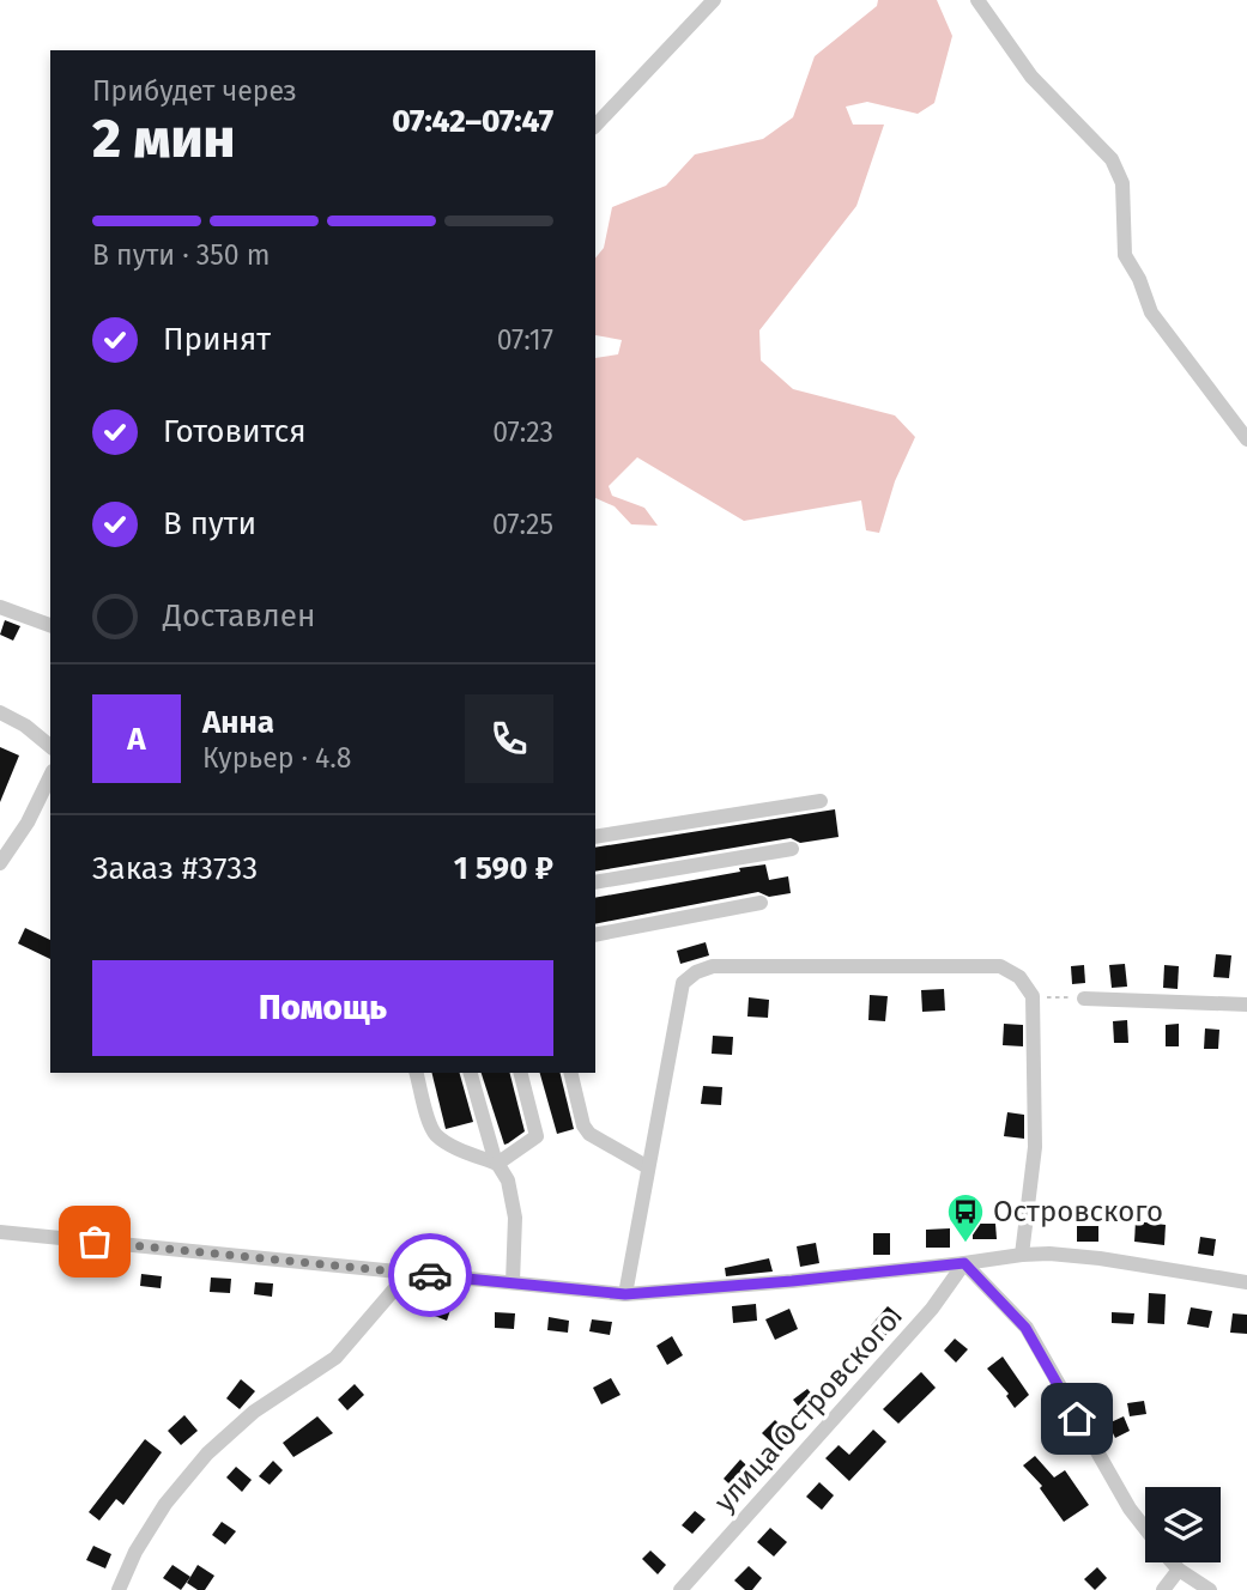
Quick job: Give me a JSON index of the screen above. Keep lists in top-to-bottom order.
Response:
{
  "streets": {
    "street": ["улица Островского"]
  },
  "places": {
    "bus stop": ["Островского"]
  },
  "page": {
    "heading": ["2 мин", "Прибудет через", "07:42–07:47"],
    "panel": [
      "Анна",
      "Курьер · 4.8",
      "Заказ #3733",
      "1 590 ₽"
    ],
    "bar": "В пути · 350 m",
    "list": [
      ["Принят", "07:17"],
      ["Готовится", "07:23"],
      ["В пути", "07:25"],
      "Доставлен"
    ],
    "round": "А",
    "buttons": "Помощь"
  }
}
